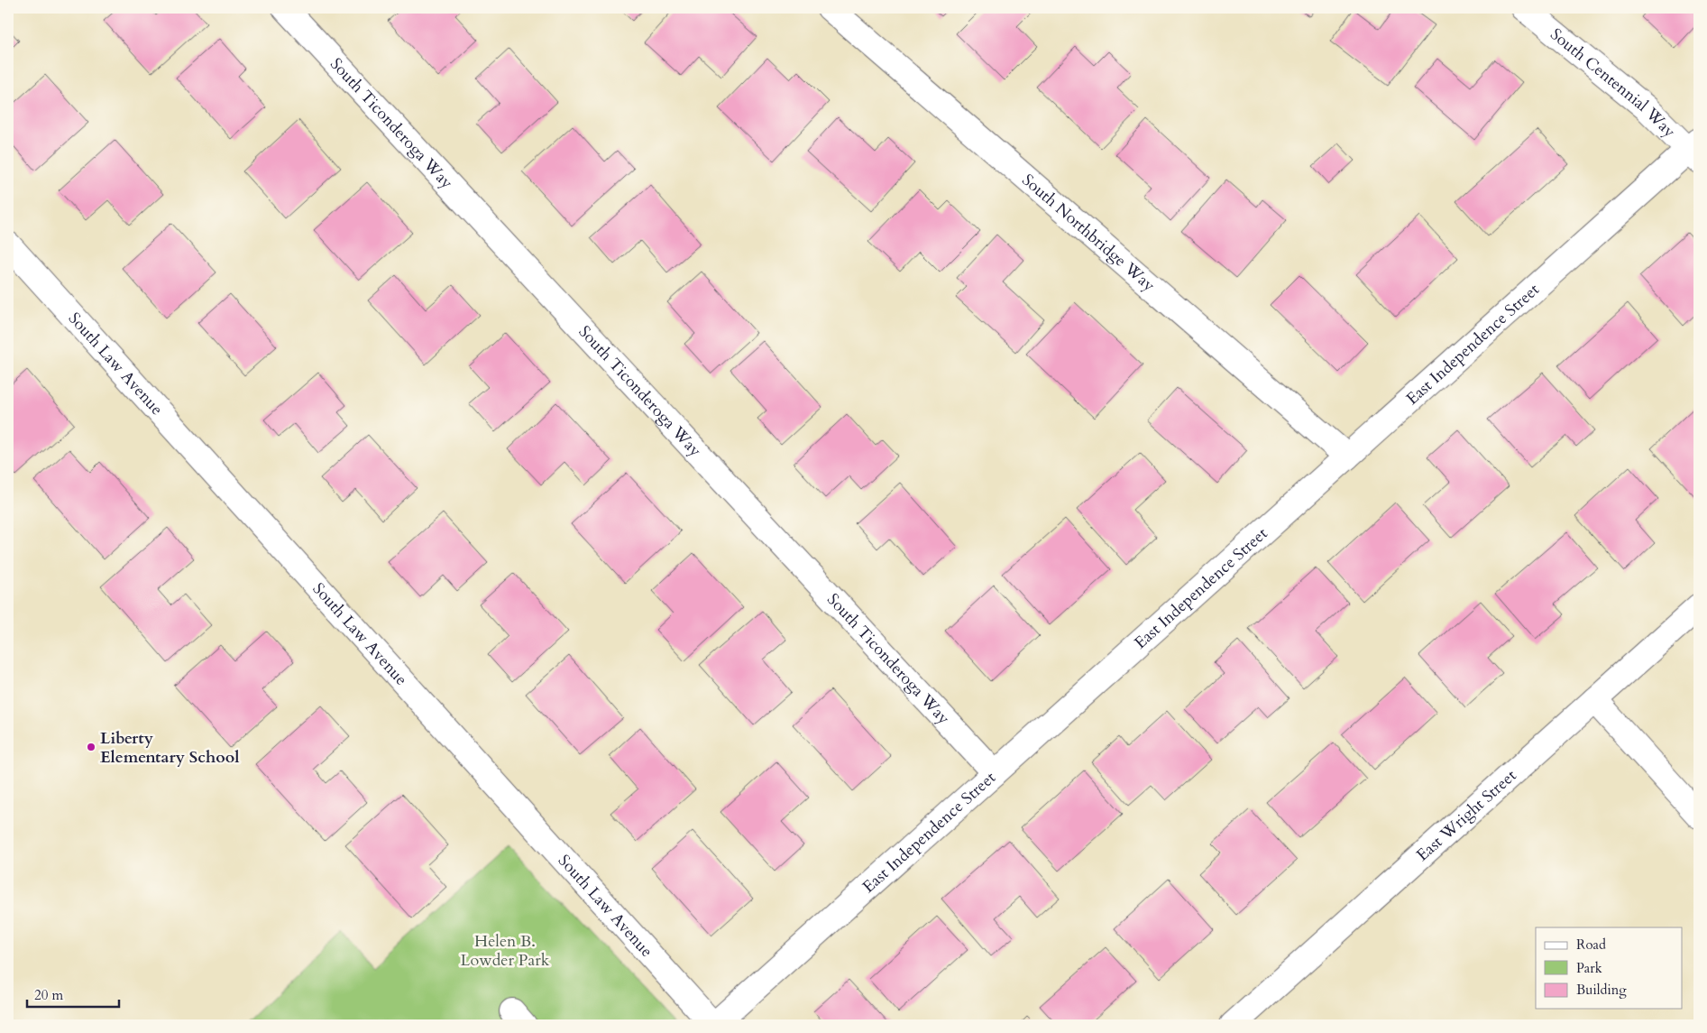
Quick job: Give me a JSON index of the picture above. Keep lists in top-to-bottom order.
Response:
{
  "streets": {
    "street": [
      "South Centennial Way",
      "South Ticonderoga Way",
      "South Northbridge Way",
      "East Independence Street",
      "South Law Avenue",
      "East Wright Street"
    ]
  },
  "crossings": [
    ["South Centennial Way", "East Independence Street"],
    ["South Ticonderoga Way", "East Independence Street"],
    ["South Northbridge Way", "East Independence Street"],
    ["East Independence Street", "South Law Avenue"]
  ],
  "parks": ["Helen B. Lowder Park"],
  "places": ["Liberty Elementary School"],
  "legend": ["Road", "Park", "Building"],
  "scale_bar": "20 m"
}
